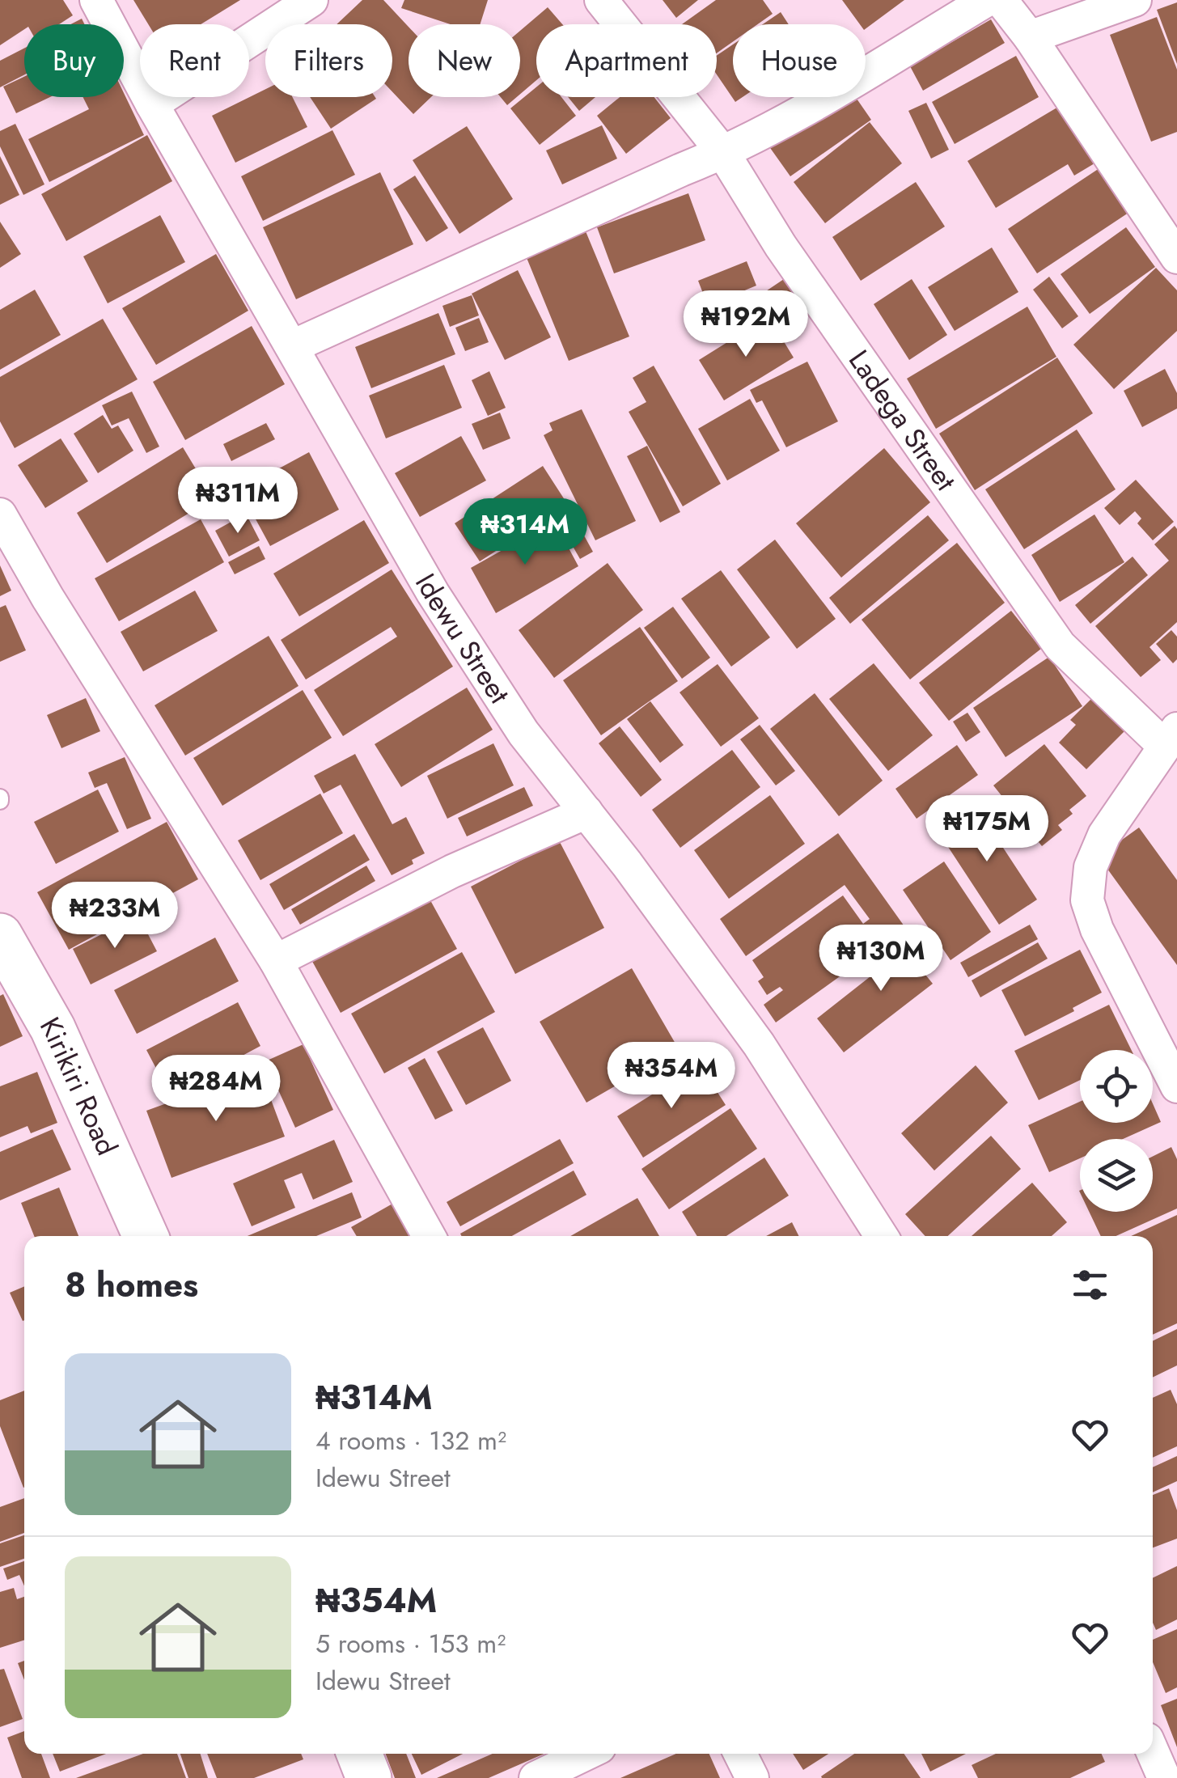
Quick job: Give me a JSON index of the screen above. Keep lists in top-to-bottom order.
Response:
{
  "streets": {
    "main road": ["Kirikiri Road"],
    "street": ["Ladega Street", "Idewu Street"]
  },
  "page": {
    "chip": [
      "Buy",
      "Rent",
      "Filters",
      "New",
      "Apartment",
      "House"
    ],
    "price": [
      "₦192M",
      "₦311M",
      "₦314M",
      "₦175M",
      "₦233M",
      "₦130M",
      "₦354M",
      "₦284M"
    ],
    "heading": "8 homes",
    "list": [
      {
        "name": "₦314M",
        "note": "4 rooms · 132 m² · Idewu Street"
      },
      {
        "name": "₦354M",
        "note": "5 rooms · 153 m² · Idewu Street"
      }
    ]
  }
}
